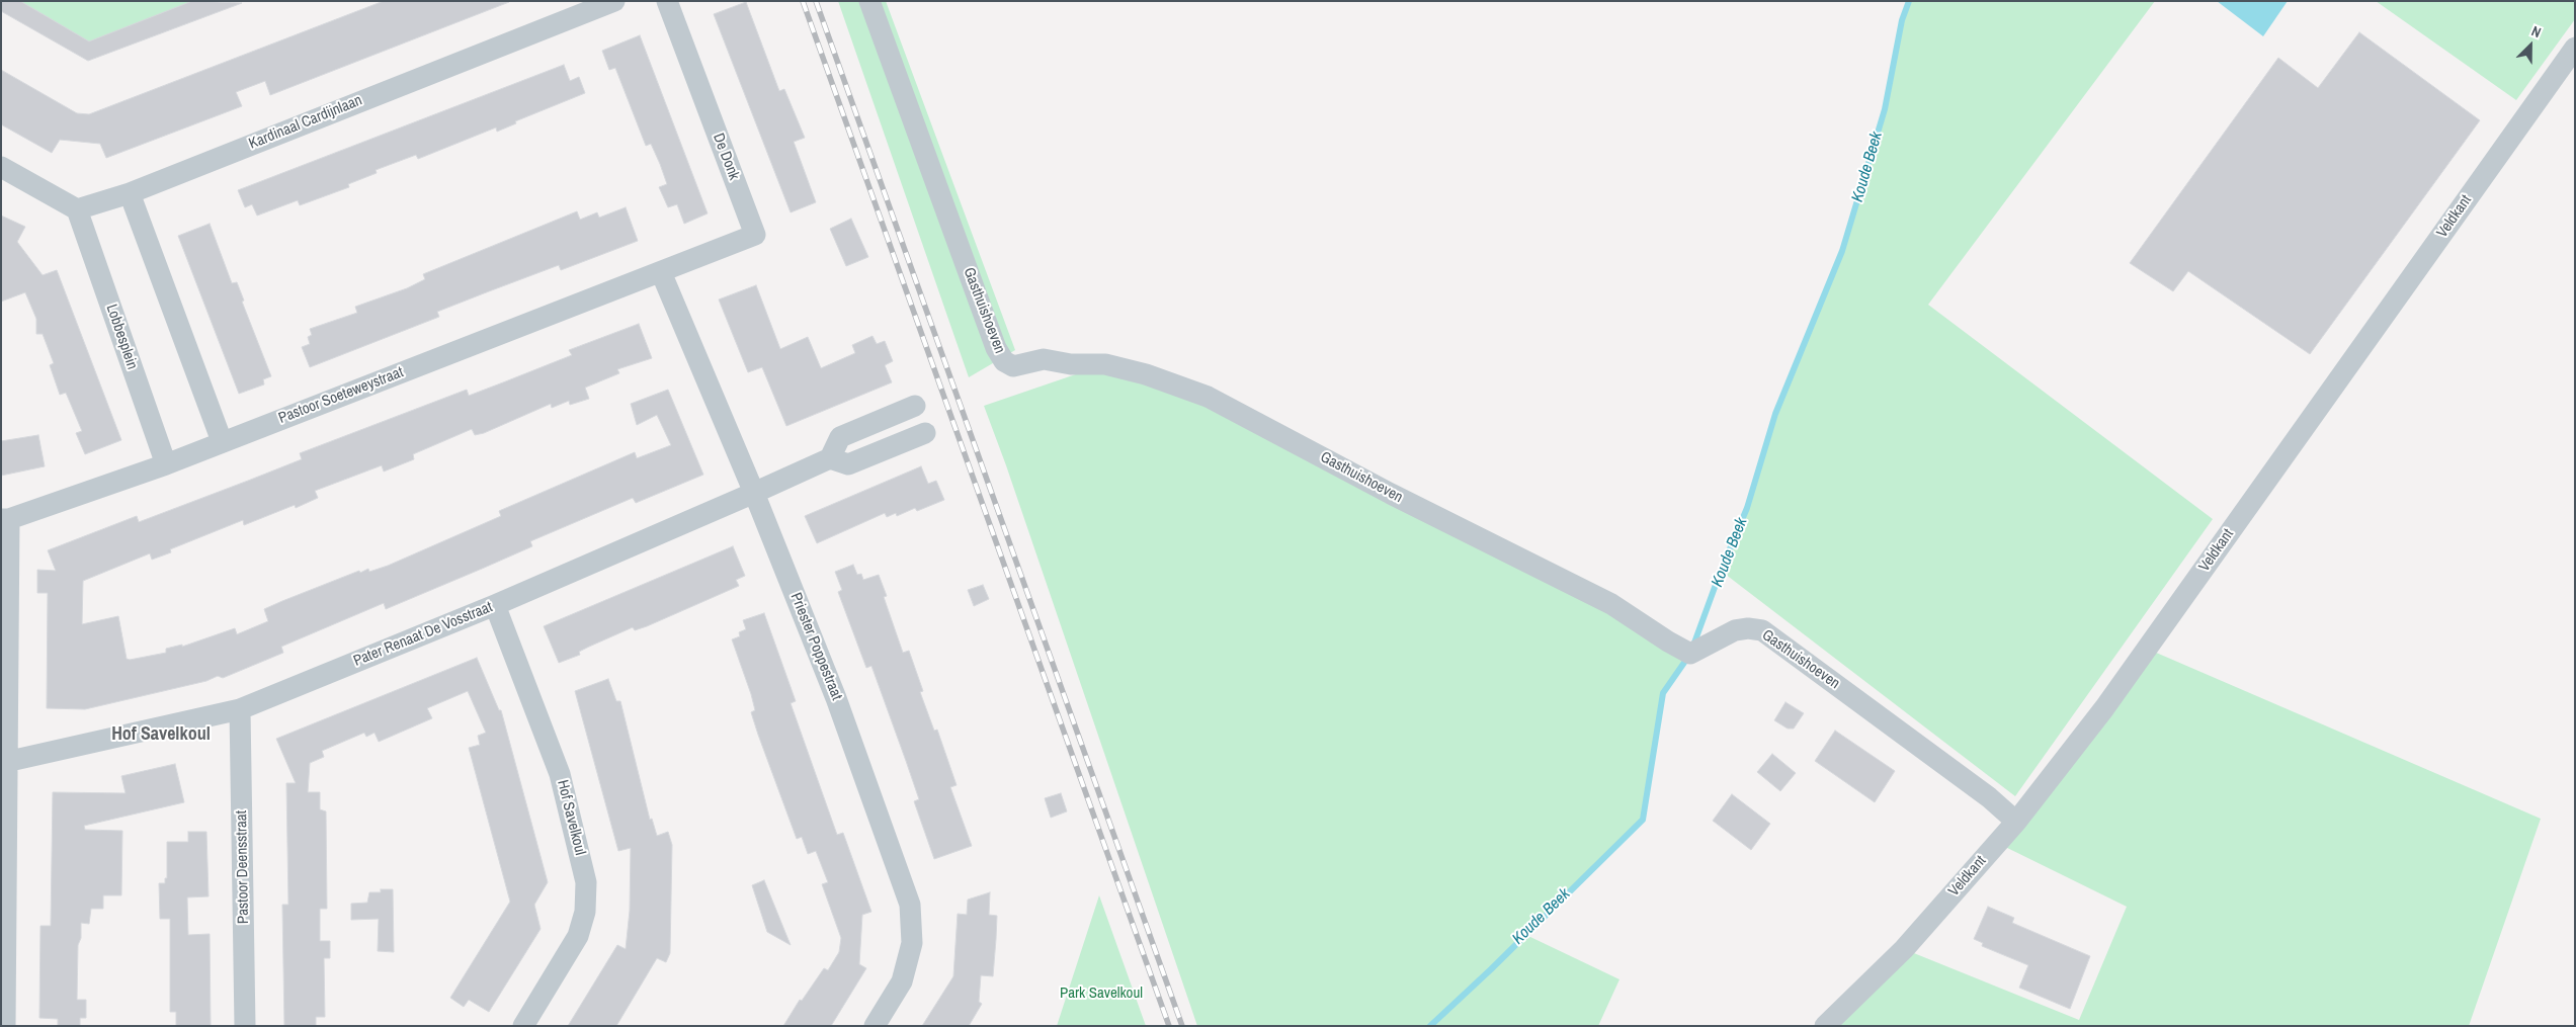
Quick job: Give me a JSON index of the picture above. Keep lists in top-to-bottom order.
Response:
{
  "streets": {
    "street": [
      "Kardinaal Cardijnlaan",
      "De Donk",
      "Veldkant",
      "Gasthuishoeven",
      "Lobbesplein",
      "Pastoor Soeteweystraat",
      "Pater Renaat De Vosstraat",
      "Priester Poppestraat",
      "Hof Savelkoul",
      "Pastoor Deensstraat"
    ]
  },
  "crossings": [
    ["Kardinaal Cardijnlaan", "Lobbesplein"],
    ["De Donk", "Pastoor Soeteweystraat"],
    ["De Donk", "Priester Poppestraat"],
    ["Veldkant", "Gasthuishoeven"],
    ["Lobbesplein", "Pastoor Soeteweystraat"],
    ["Pastoor Soeteweystraat", "Priester Poppestraat"],
    ["Pater Renaat De Vosstraat", "Priester Poppestraat"],
    ["Pater Renaat De Vosstraat", "Hof Savelkoul"],
    ["Pater Renaat De Vosstraat", "Pastoor Deensstraat"]
  ],
  "districts": ["Hof Savelkoul"],
  "water": ["Koude Beek"],
  "parks": ["Park Savelkoul"],
  "north": "top right"
}
